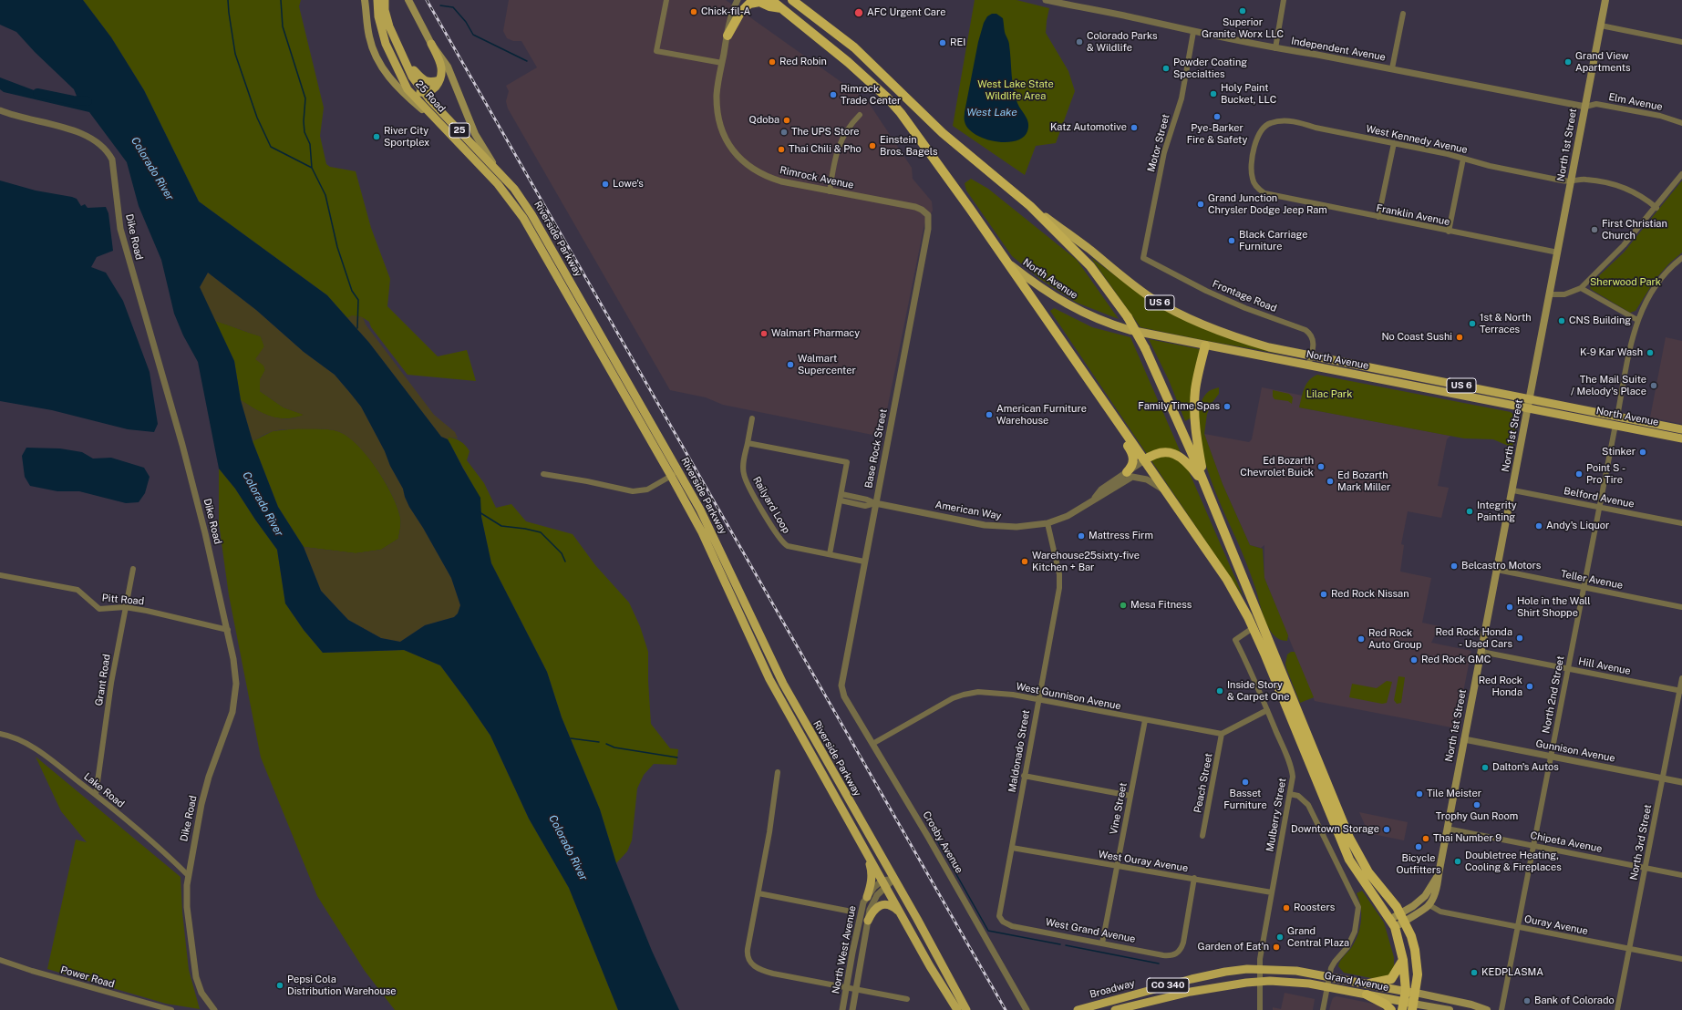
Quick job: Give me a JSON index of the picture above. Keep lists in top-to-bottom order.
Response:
{
  "streets": {
    "main road": [
      "25 Road",
      "25",
      "North 1st Street",
      "Riverside Parkway",
      "North Avenue",
      "US 6",
      "Grand Avenue",
      "CO 340",
      "Broadway"
    ],
    "street": [
      "Independent Avenue",
      "Elm Avenue",
      "West Kennedy Avenue",
      "Motor Street",
      "Rimrock Avenue",
      "Franklin Avenue",
      "Dike Road",
      "Frontage Road",
      "Base Rock Street",
      "Belford Avenue",
      "Railyard Loop",
      "American Way",
      "Teller Avenue",
      "Pitt Road",
      "Hill Avenue",
      "Grant Road",
      "North 2nd Street",
      "West Gunnison Avenue",
      "Maldonado Street",
      "Gunnison Avenue",
      "Peach Street",
      "Lake Road",
      "Vine Street",
      "Mulberry Street",
      "Crosby Avenue",
      "Chipeta Avenue",
      "North 3rd Street",
      "West Ouray Avenue",
      "Ouray Avenue",
      "West Grand Avenue",
      "North West Avenue",
      "Power Road"
    ]
  },
  "crossings": [
    ["Independent Avenue", "Elm Avenue"],
    ["Independent Avenue", "Motor Street"],
    ["Independent Avenue", "North 1st Street"],
    ["25 Road", "Riverside Parkway"],
    ["Elm Avenue", "North 1st Street"],
    ["West Kennedy Avenue", "North 1st Street"],
    ["West Kennedy Avenue", "Franklin Avenue"],
    ["Motor Street", "Frontage Road"],
    ["North 1st Street", "Franklin Avenue"],
    ["North 1st Street", "North Avenue"],
    ["North 1st Street", "Belford Avenue"],
    ["North 1st Street", "Teller Avenue"],
    ["North 1st Street", "Hill Avenue"],
    ["North 1st Street", "Gunnison Avenue"],
    ["North 1st Street", "Chipeta Avenue"],
    ["North 1st Street", "Ouray Avenue"],
    ["Rimrock Avenue", "Base Rock Street"],
    ["Dike Road", "Pitt Road"],
    ["Dike Road", "Lake Road"],
    ["Riverside Parkway", "North West Avenue"],
    ["North Avenue", "Frontage Road"],
    ["North Avenue", "North 2nd Street"],
    ["Base Rock Street", "Railyard Loop"],
    ["Base Rock Street", "American Way"],
    ["Base Rock Street", "Crosby Avenue"],
    ["Belford Avenue", "North 2nd Street"],
    ["American Way", "Maldonado Street"],
    ["Teller Avenue", "North 2nd Street"],
    ["Pitt Road", "Grant Road"],
    ["Hill Avenue", "North 2nd Street"],
    ["Hill Avenue", "North 3rd Street"],
    ["Grant Road", "Lake Road"],
    ["North 2nd Street", "Gunnison Avenue"],
    ["North 2nd Street", "Chipeta Avenue"],
    ["North 2nd Street", "Ouray Avenue"],
    ["West Gunnison Avenue", "Maldonado Street"],
    ["West Gunnison Avenue", "Peach Street"],
    ["West Gunnison Avenue", "Vine Street"],
    ["West Gunnison Avenue", "Crosby Avenue"],
    ["Maldonado Street", "West Ouray Avenue"],
    ["Maldonado Street", "West Grand Avenue"],
    ["Gunnison Avenue", "North 3rd Street"],
    ["Vine Street", "West Ouray Avenue"],
    ["Vine Street", "West Grand Avenue"],
    ["Mulberry Street", "West Ouray Avenue"],
    ["Mulberry Street", "Grand Avenue"],
    ["Mulberry Street", "CO 340"],
    ["Mulberry Street", "Broadway"],
    ["Chipeta Avenue", "North 3rd Street"],
    ["North 3rd Street", "Ouray Avenue"],
    ["West Ouray Avenue", "West Grand Avenue"],
    ["Grand Avenue", "Broadway"],
    ["CO 340", "Broadway"]
  ],
  "water": ["West Lake", "Colorado River"],
  "parks": ["West Lake State Wildlife Area", "Sherwood Park", "Lilac Park"],
  "places": [
    "Superior Granite Worx LLC",
    "Chick-fil-A",
    "AFC Urgent Care",
    "Colorado Parks & Wildlife",
    "REI",
    "Red Robin",
    "Grand View Apartments",
    "Powder Coating Specialties",
    "Holy Paint Bucket, LLC",
    "Rimrock Trade Center",
    "Pye-Barker Fire & Safety",
    "Qdoba",
    "Katz Automotive",
    "The UPS Store",
    "River City Sportplex",
    "Einstein Bros. Bagels",
    "Thai Chili & Pho",
    "Lowe's",
    "Grand Junction Chrysler Dodge Jeep Ram",
    "First Christian Church",
    "Black Carriage Furniture",
    "CNS Building",
    "1st & North Terraces",
    "Walmart Pharmacy",
    "No Coast Sushi",
    "K-9 Kar Wash",
    "Walmart Supercenter",
    "The Mail Suite / Melody's Place",
    "Family Time Spas",
    "American Furniture Warehouse",
    "Stinker",
    "Ed Bozarth Chevrolet Buick",
    "Point S - Pro Tire",
    "Ed Bozarth Mark Miller",
    "Integrity Painting",
    "Andy's Liquor",
    "Mattress Firm",
    "Warehouse25sixty-five Kitchen + Bar",
    "Belcastro Motors",
    "Red Rock Nissan",
    "Mesa Fitness",
    "Hole in the Wall Shirt Shoppe",
    "Red Rock Honda - Used Cars",
    "Red Rock Auto Group",
    "Red Rock GMC",
    "Red Rock Honda",
    "Inside Story & Carpet One",
    "Dalton's Autos",
    "Basset Furniture",
    "Tile Meister",
    "Trophy Gun Room",
    "Downtown Storage",
    "Thai Number 9",
    "Bicycle Outfitters",
    "Doubletree Heating, Cooling & Fireplaces",
    "Roosters",
    "Grand Central Plaza",
    "Garden of Eat'n",
    "KEDPLASMA",
    "Pepsi Cola Distribution Warehouse",
    "Bank of Colorado"
  ]
}
